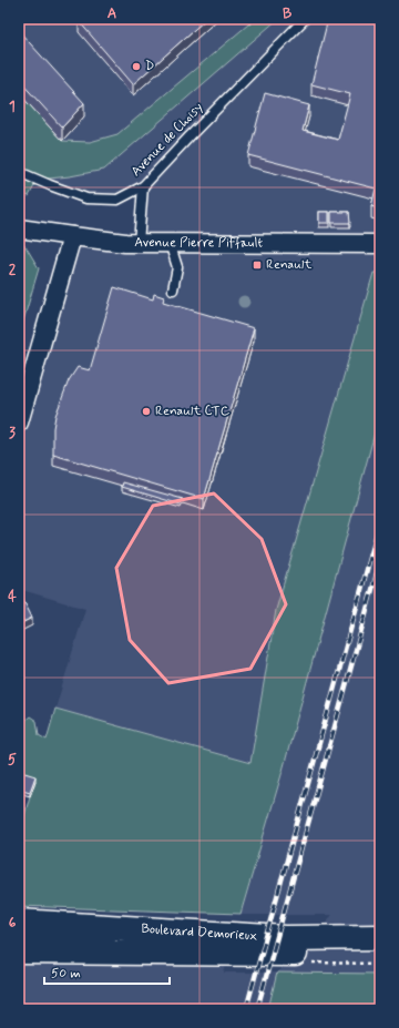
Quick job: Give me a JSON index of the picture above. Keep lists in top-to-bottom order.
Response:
{
  "streets": {
    "main road": ["Boulevard Demorieux"],
    "street": ["Avenue Pierre Piffault"],
    "lane": ["Avenue de Choisy"]
  },
  "places": {
    "other": ["D", "Renault CTC"],
    "transit": ["Renault"]
  },
  "scale_bar": "50 m",
  "grid": {
    "columns": ["A", "B"],
    "rows": [
      "1",
      "2",
      "3",
      "4",
      "5",
      "6"
    ]
  }
}
